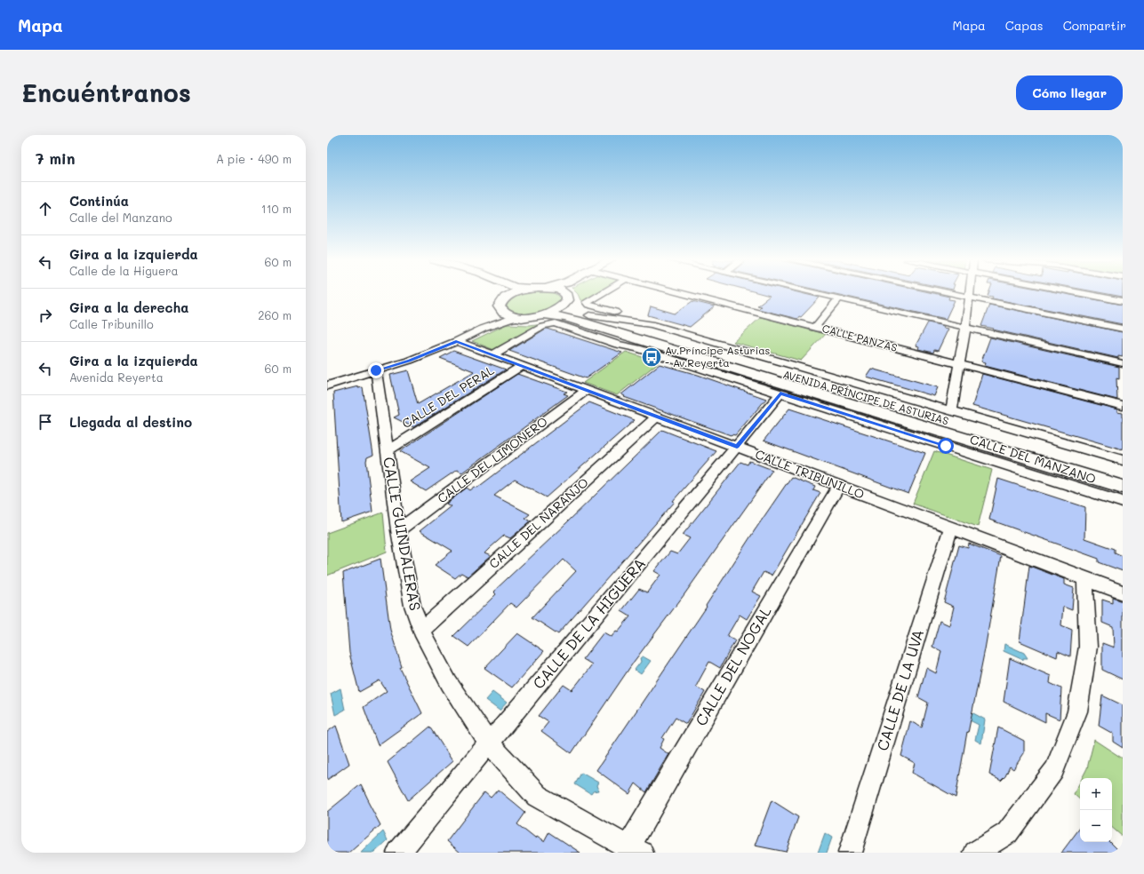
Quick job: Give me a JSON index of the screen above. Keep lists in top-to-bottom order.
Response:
{
  "streets": {
    "street": [
      "CALLE PANZAS",
      "CALLE DEL PERAL",
      "AVENIDA PRÍNCIPE DE ASTURIAS",
      "CALLE DEL MANZANO",
      "CALLE DEL LIMONERO",
      "CALLE TRIBUNILLO",
      "CALLE DEL NARANJO",
      "CALLE GUINDALERAS",
      "CALLE DE LA HIGUERA",
      "CALLE DEL NOGAL",
      "CALLE DE LA UVA"
    ]
  },
  "crossings": [
    ["CALLE DEL PERAL", "CALLE TRIBUNILLO"],
    ["CALLE DEL PERAL", "CALLE GUINDALERAS"],
    ["AVENIDA PRÍNCIPE DE ASTURIAS", "CALLE DEL MANZANO"],
    ["CALLE DEL MANZANO", "CALLE TRIBUNILLO"],
    ["CALLE DEL MANZANO", "CALLE DE LA HIGUERA"],
    ["CALLE DEL LIMONERO", "CALLE TRIBUNILLO"],
    ["CALLE DEL LIMONERO", "CALLE GUINDALERAS"],
    ["CALLE TRIBUNILLO", "CALLE DEL NARANJO"],
    ["CALLE TRIBUNILLO", "CALLE DE LA HIGUERA"],
    ["CALLE TRIBUNILLO", "CALLE DEL NOGAL"],
    ["CALLE TRIBUNILLO", "CALLE DE LA UVA"],
    ["CALLE DEL NARANJO", "CALLE GUINDALERAS"],
    ["CALLE GUINDALERAS", "CALLE DE LA HIGUERA"],
    ["CALLE GUINDALERAS", "CALLE DEL NOGAL"]
  ],
  "places": {
    "bus stop": ["Av.Príncipe Asturias - Av.Reyerta"]
  },
  "page": {
    "header": "Mapa",
    "nav": ["Mapa", "Capas", "Compartir"],
    "buttons": "Cómo llegar",
    "title": "Encuéntranos",
    "heading": ["7 min", "A pie · 490 m"],
    "list": [
      ["Continúa", "Calle del Manzano", "110 m"],
      ["Gira a la izquierda", "Calle de la Higuera", "60 m"],
      ["Gira a la derecha", "Calle Tribunillo", "260 m"],
      ["Gira a la izquierda", "Avenida Reyerta", "60 m"],
      "Llegada al destino"
    ],
    "map_buttons": ["+", "−"]
  }
}
